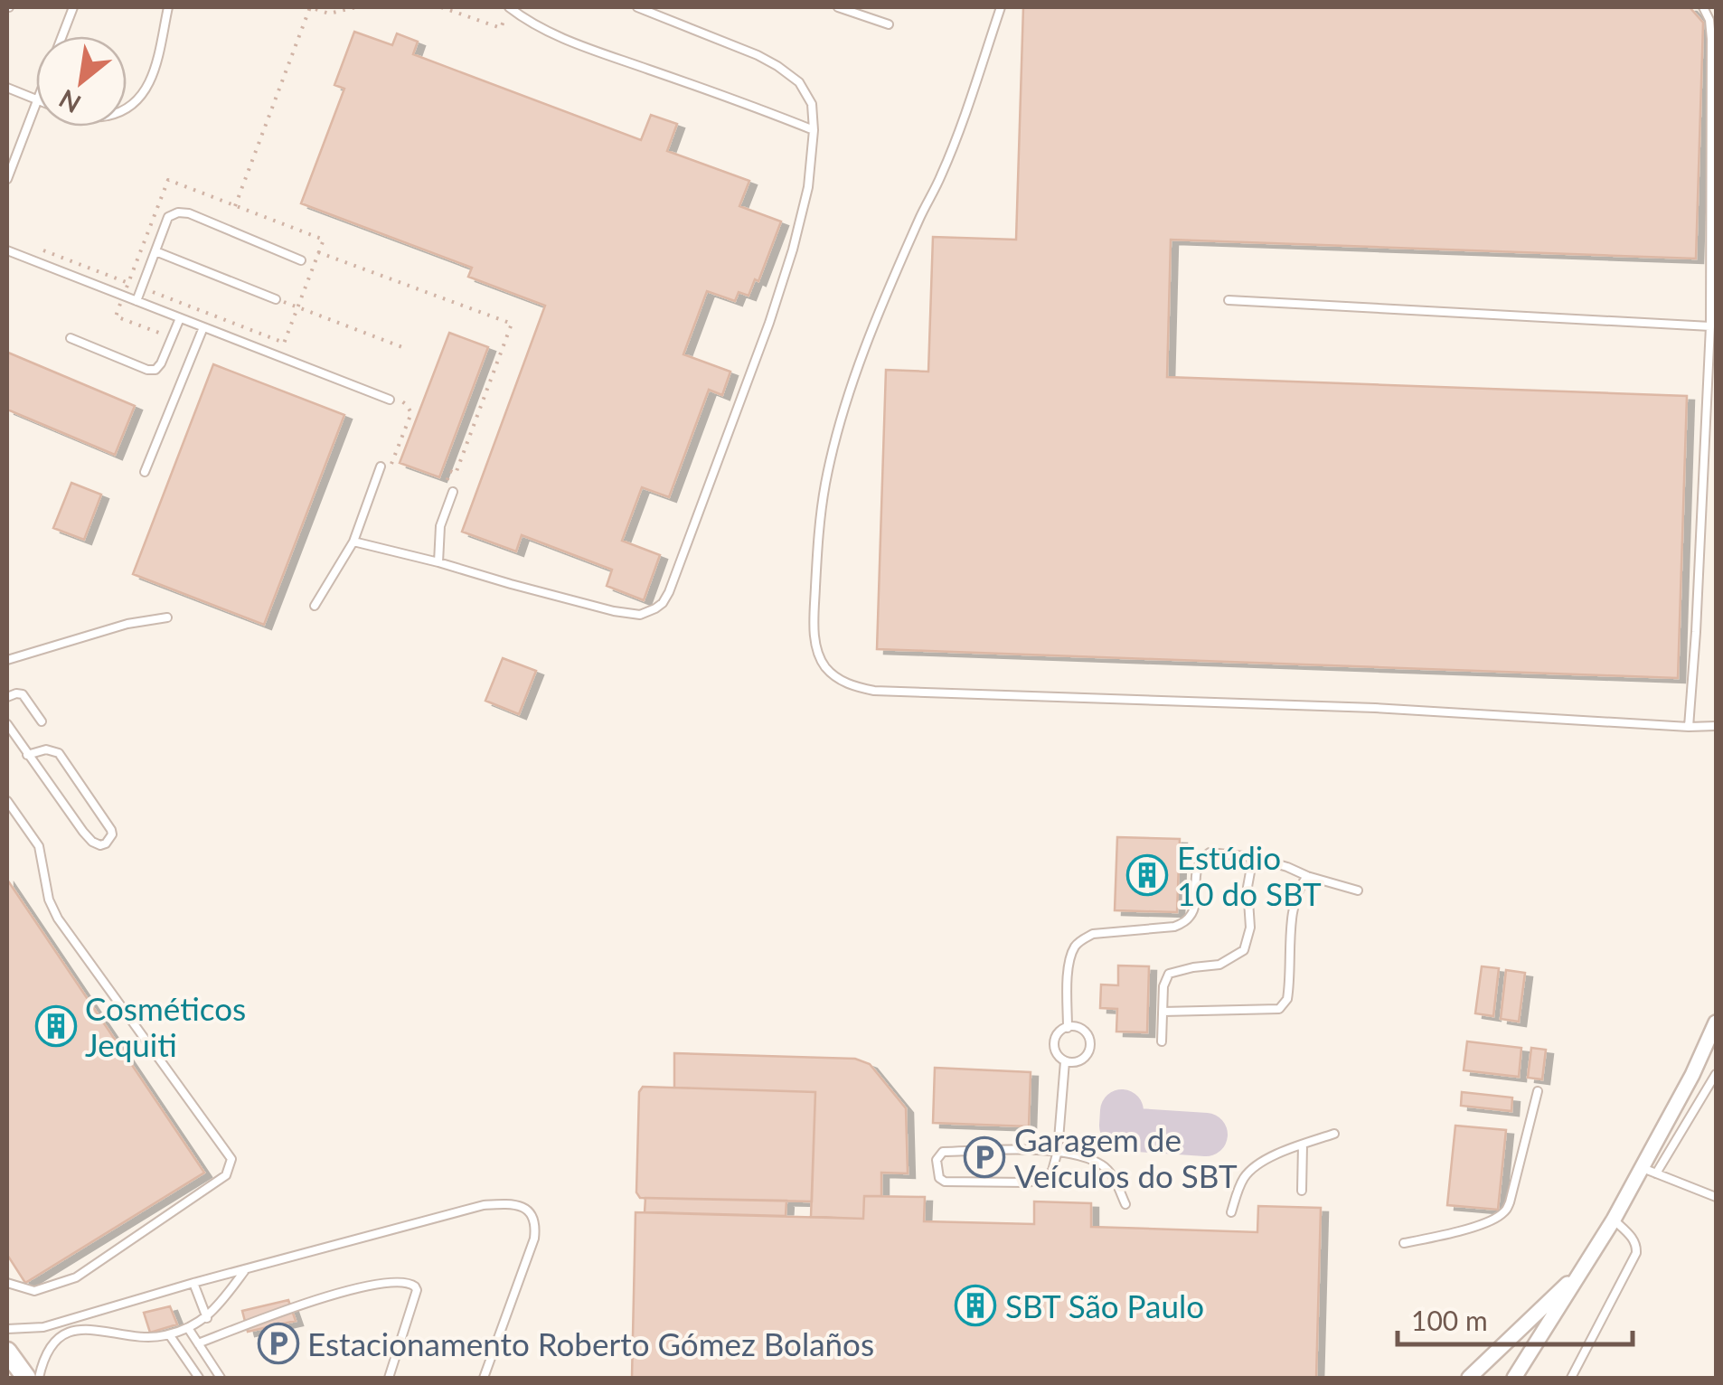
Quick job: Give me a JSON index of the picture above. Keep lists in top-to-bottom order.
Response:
{
  "places": {
    "building": ["Estúdio 10 do SBT", "Cosméticos Jequiti", "SBT São Paulo"],
    "parking": ["Garagem de Veículos do SBT", "Estacionamento Roberto Gómez Bolaños"]
  },
  "scale_bar": "100 m",
  "north": "bottom left"
}
